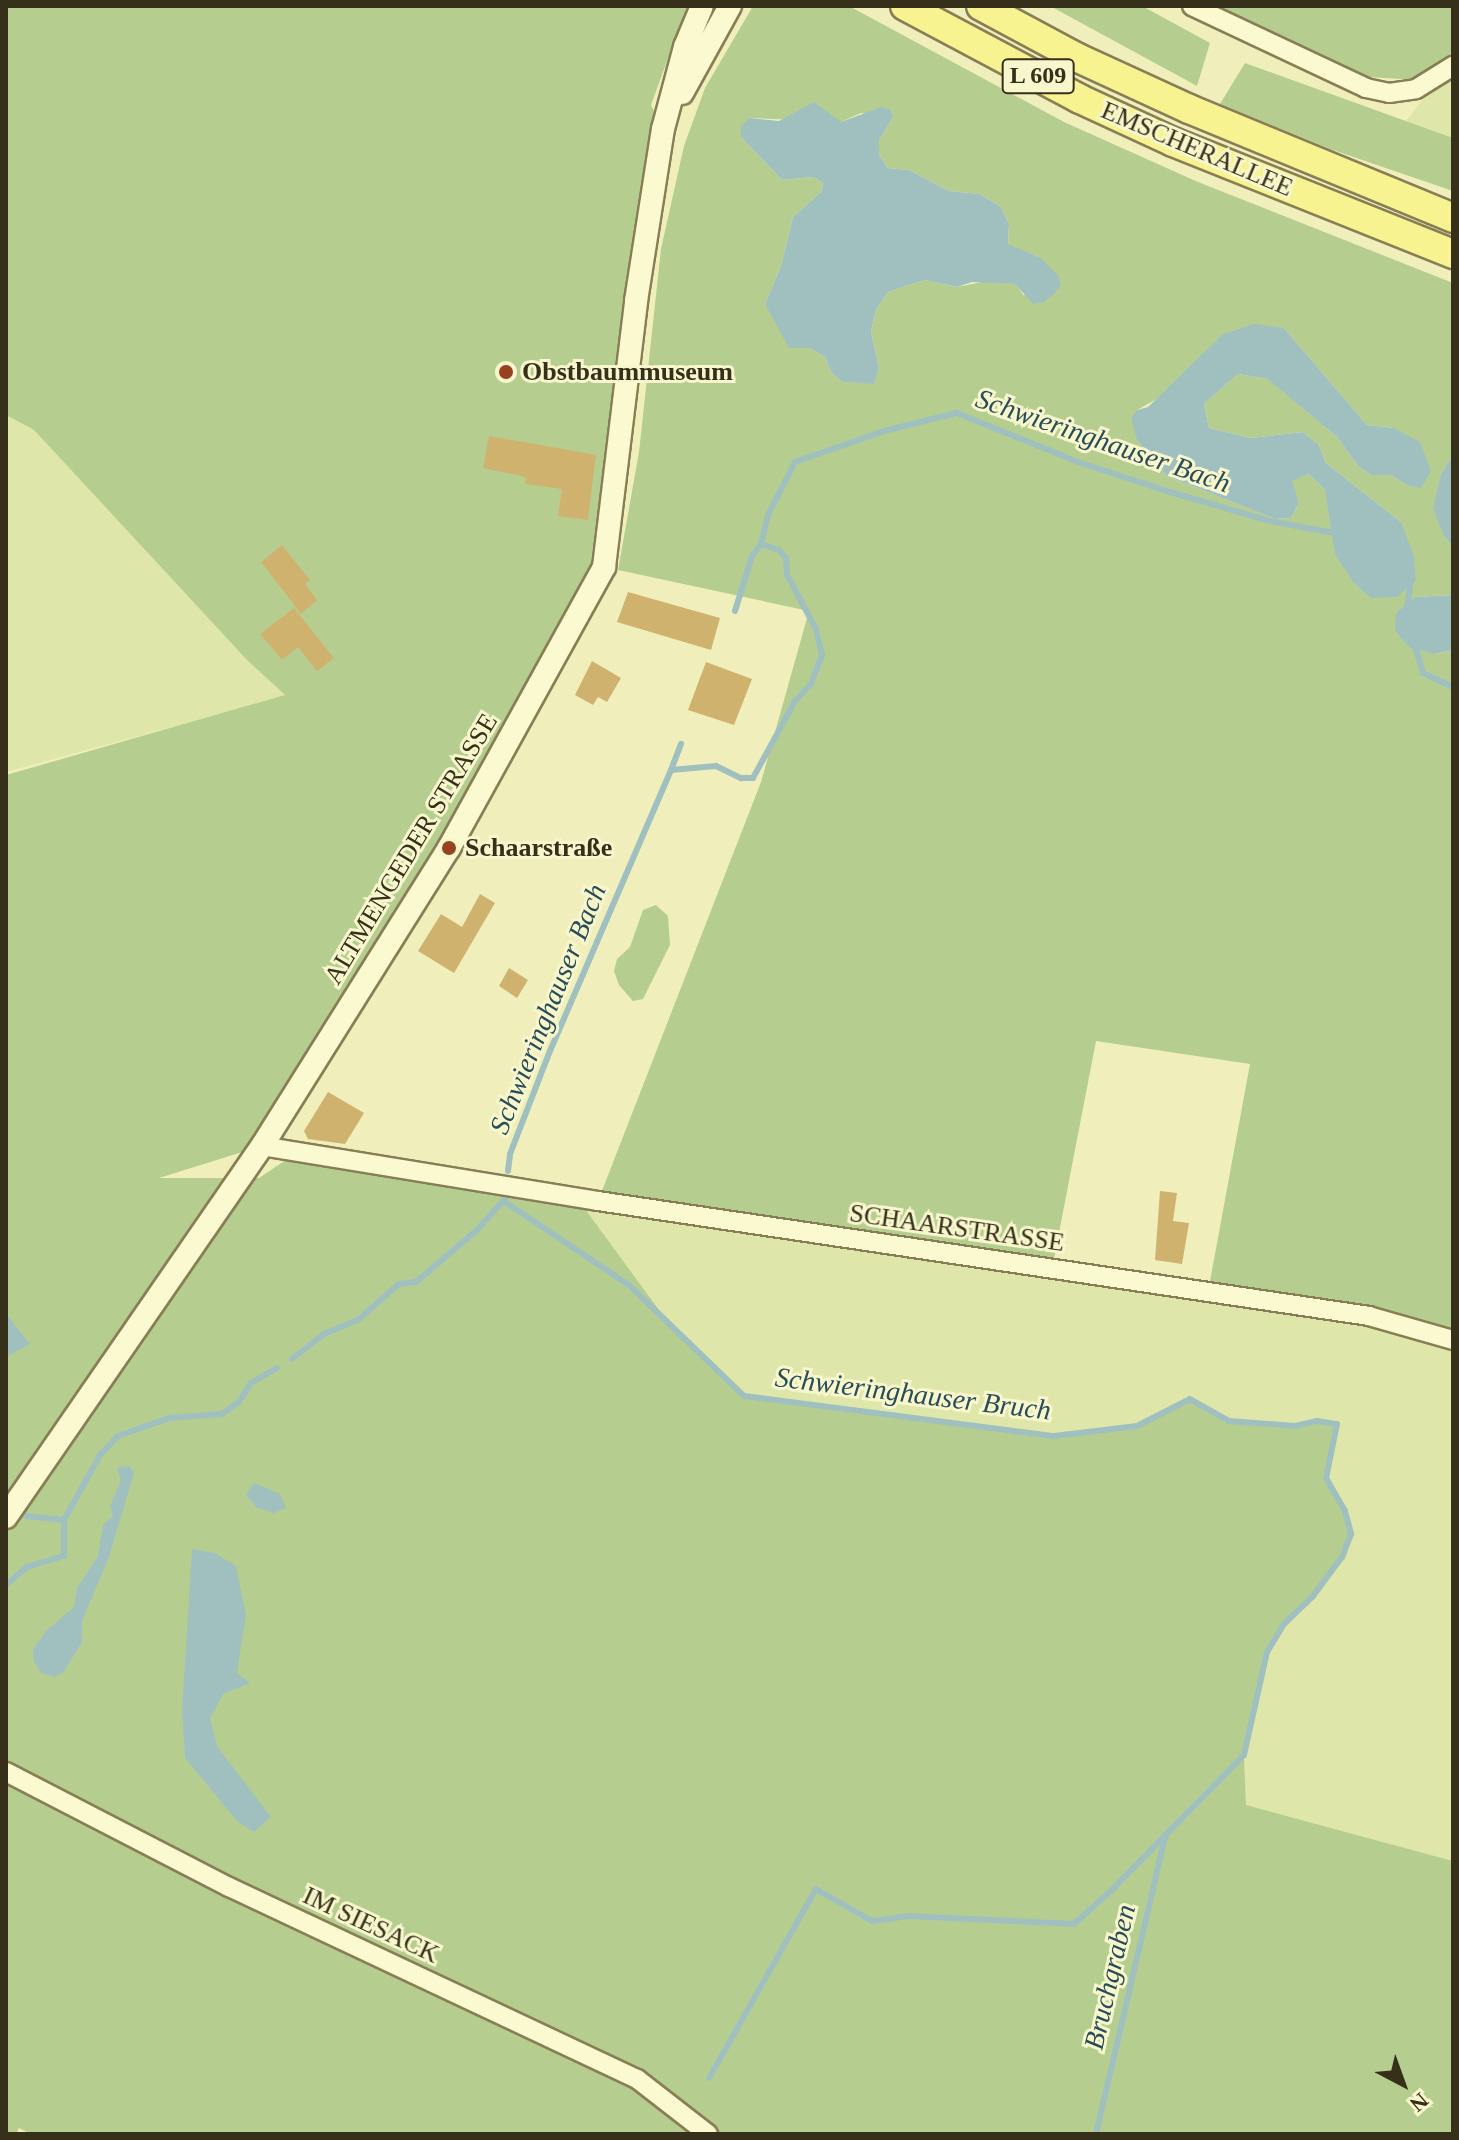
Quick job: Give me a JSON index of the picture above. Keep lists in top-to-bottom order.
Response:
{
  "streets": {
    "main road": ["L 609", "EMSCHERALLEE"],
    "street": ["ALTMENGEDER STRASSE", "SCHAARSTRASSE", "IM SIESACK"]
  },
  "crossings": [
    ["ALTMENGEDER STRASSE", "SCHAARSTRASSE"]
  ],
  "water": ["Schwieringhauser Bach", "Schwieringhauser Bruch", "Bruchgraben"],
  "places": ["Obstbaummuseum", "Schaarstraße"],
  "north": "bottom right"
}
